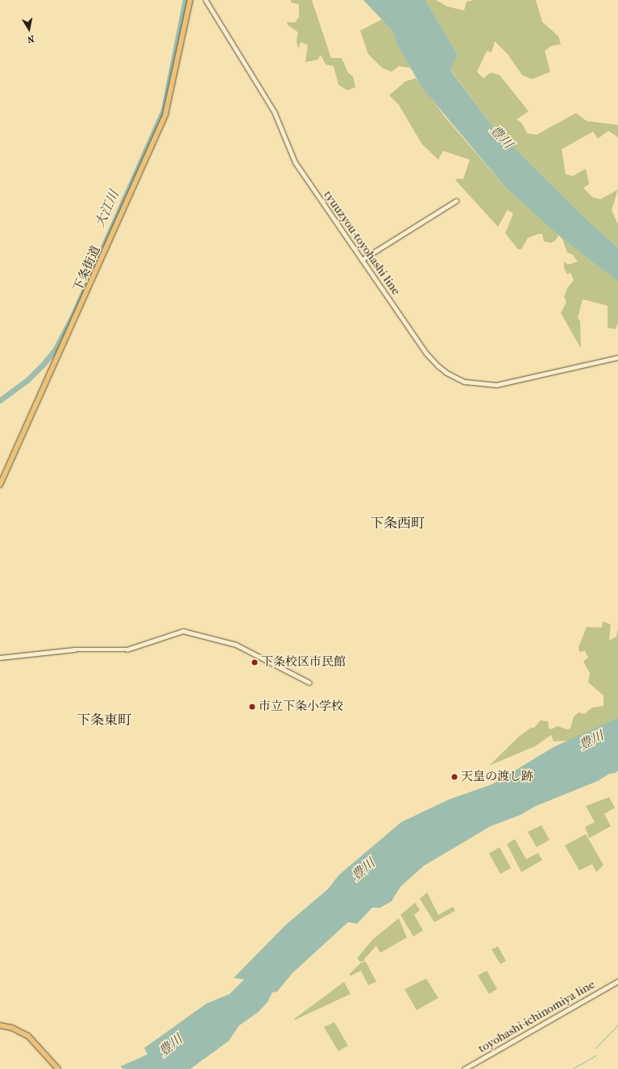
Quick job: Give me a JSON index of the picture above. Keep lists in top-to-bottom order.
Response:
{
  "streets": {
    "main road": ["tyuuzyou-toyohashi line", "下条街道", "toyohashi-ichinomiya line"]
  },
  "districts": ["下条西町", "下条東町"],
  "water": ["豊川", "大江川"],
  "places": ["下条校区市民館", "市立下条小学校", "天皇の渡し跡"],
  "north": "bottom"
}
